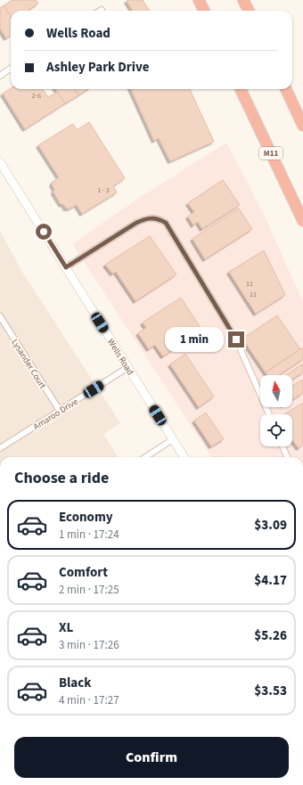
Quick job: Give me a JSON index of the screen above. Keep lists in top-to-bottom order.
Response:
{
  "streets": {
    "highway": ["M11"],
    "main road": ["Wells Road"],
    "street": ["Lysander Court", "Amaroo Drive"]
  },
  "crossings": [
    ["Wells Road", "Amaroo Drive"],
    ["Lysander Court", "Amaroo Drive"]
  ],
  "house_numbers": [
    "2-6",
    "1 - 3",
    "11",
    "11"
  ],
  "north": "top",
  "page": {
    "banner": ["Wells Road", "Ashley Park Drive"],
    "bubble": "1 min",
    "heading": "Choose a ride",
    "list": [
      {
        "name": "Economy",
        "note": "1 min · 17:24",
        "value": "$3.09"
      },
      {
        "name": "Comfort",
        "note": "2 min · 17:25",
        "value": "$4.17"
      },
      {
        "name": "XL",
        "note": "3 min · 17:26",
        "value": "$5.26"
      },
      {
        "name": "Black",
        "note": "4 min · 17:27",
        "value": "$3.53"
      }
    ],
    "buttons": "Confirm"
  }
}
